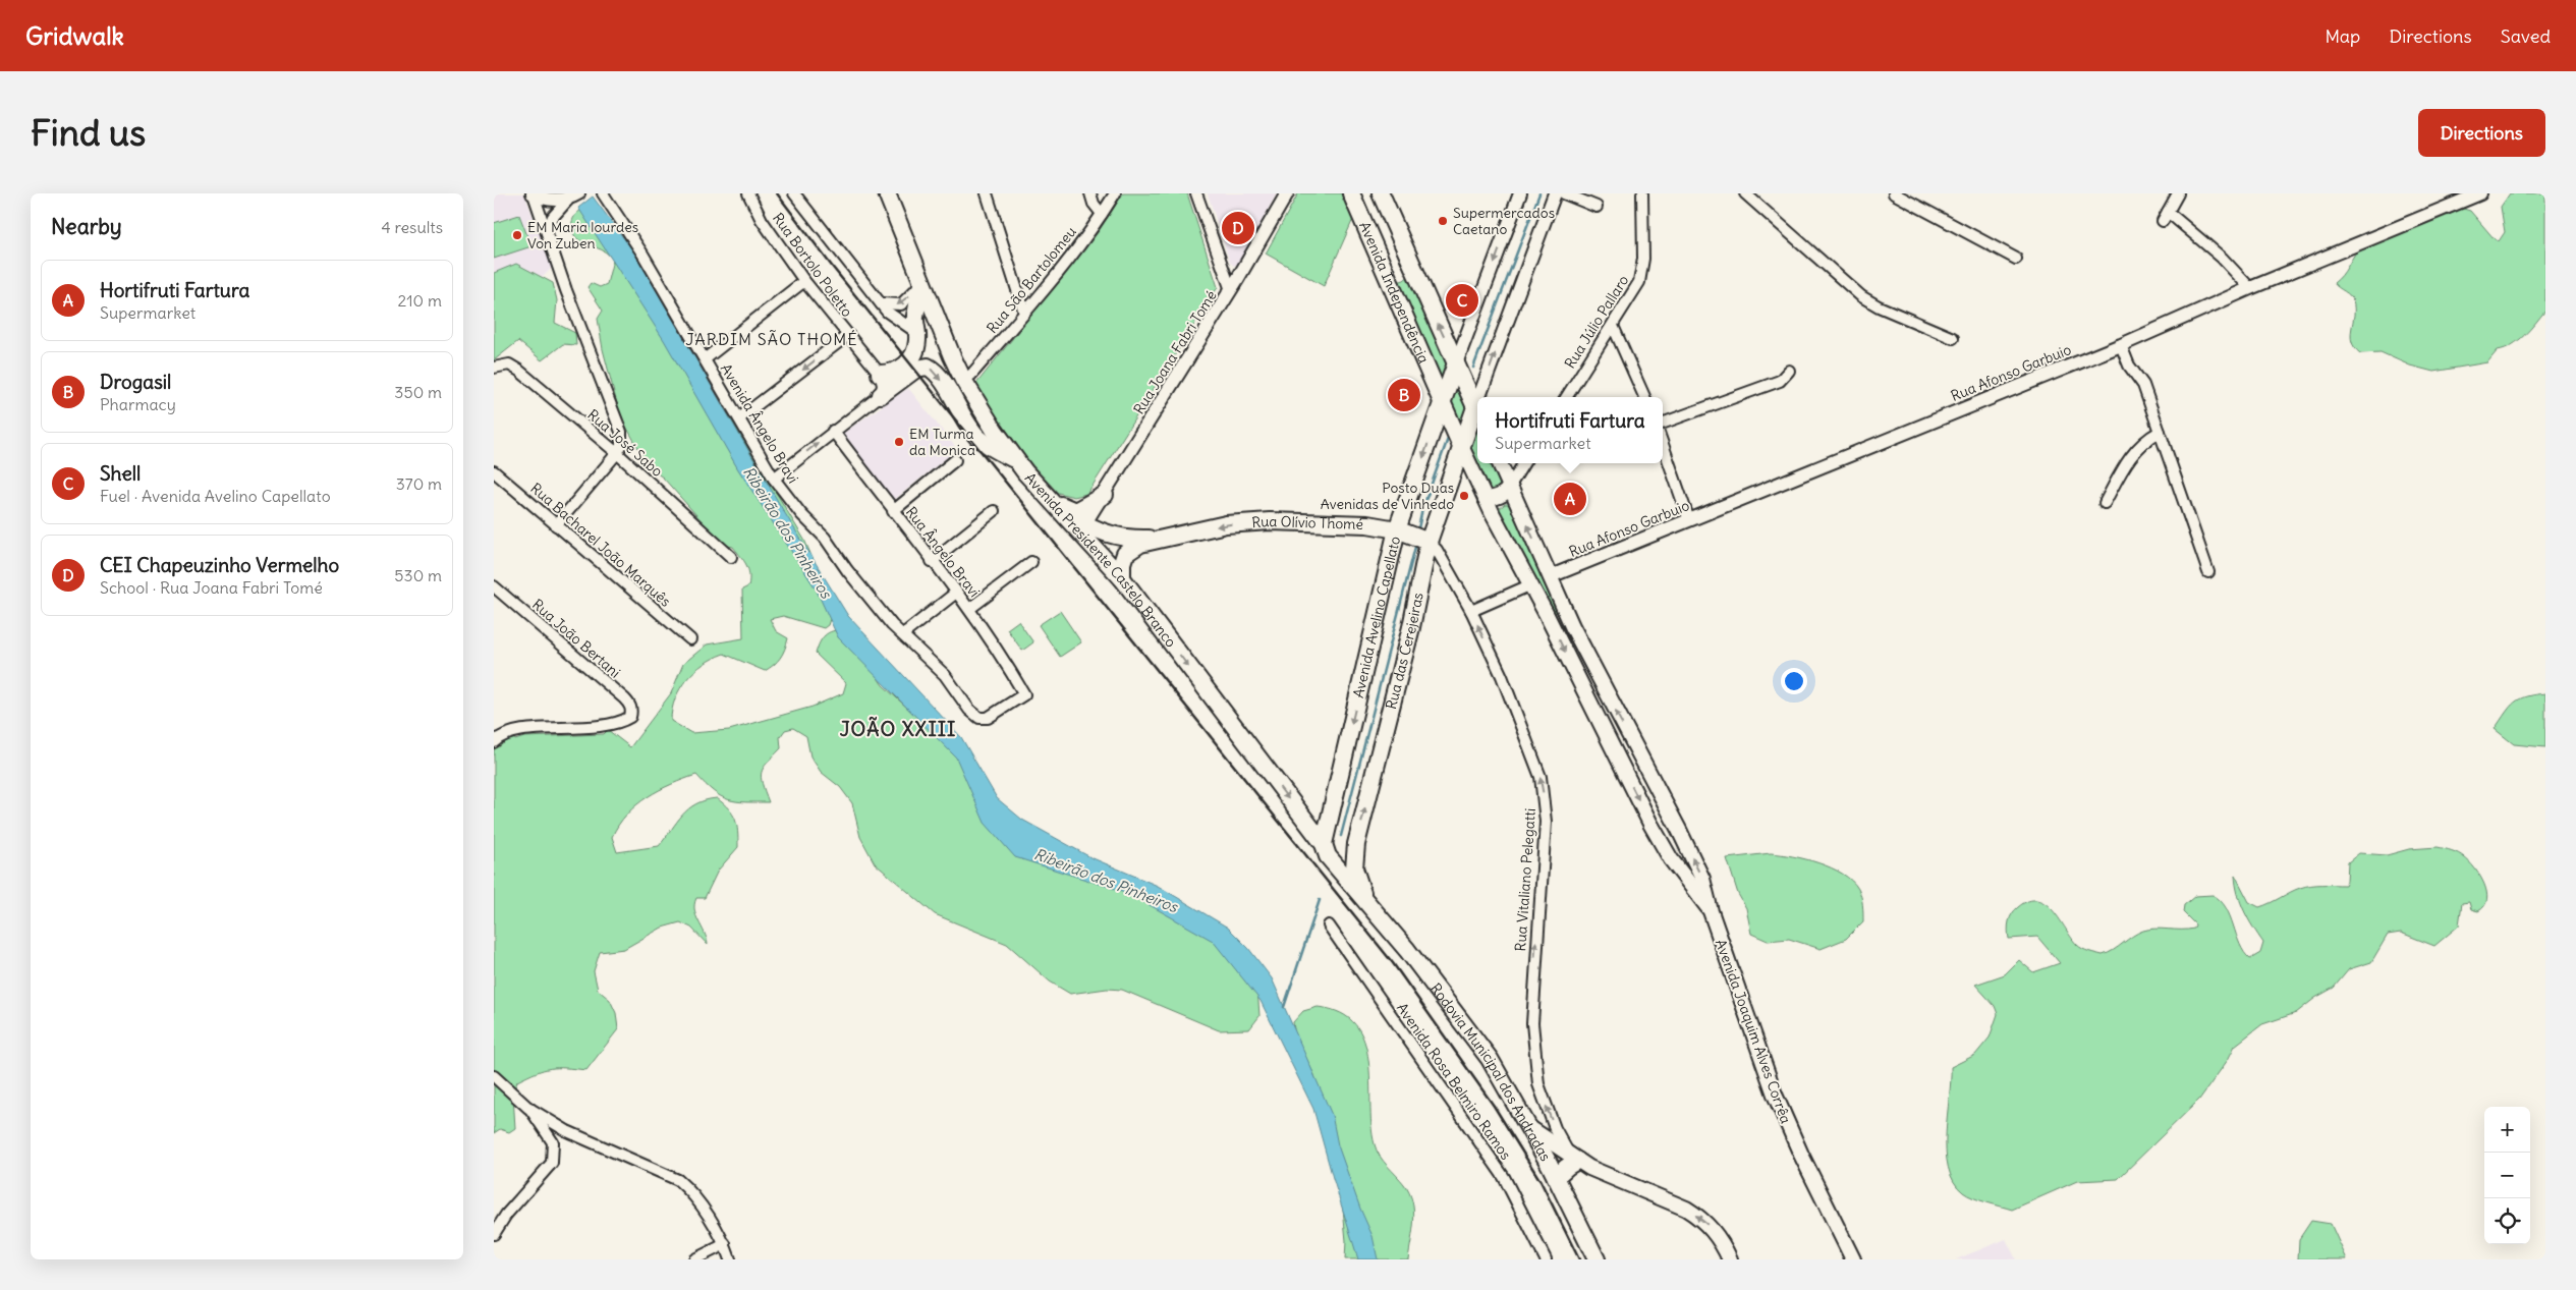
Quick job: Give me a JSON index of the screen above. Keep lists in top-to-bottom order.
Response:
{
  "streets": {
    "main road": [
      "Avenida Independência",
      "Rua Olívio Thomé",
      "Avenida Presidente Castelo Branco",
      "Avenida Avelino Capellato",
      "Rua das Cerejeiras",
      "Avenida Joaquim Alves Corrêa",
      "Rodovia Municipal dos Andradas"
    ],
    "street": [
      "Rua Bortolo Poletto",
      "Rua São Bartolomeu",
      "Rua Júlio Pallaro",
      "Rua Joana Fabri Tomé",
      "Rua Afonso Garbuio",
      "Avenida Ângelo Bravi",
      "Rua José Sabo",
      "Rua Bacharel João Marquês",
      "Rua Ângelo Bravi",
      "Rua João Bertani",
      "Rua Vitaliano Pelegatti",
      "Avenida Rosa Belmiro Ramos"
    ]
  },
  "crossings": [
    ["Rua São Bartolomeu", "Avenida Presidente Castelo Branco"],
    ["Avenida Independência", "Avenida Avelino Capellato"],
    ["Avenida Independência", "Rua das Cerejeiras"],
    ["Avenida Independência", "Avenida Joaquim Alves Corrêa"],
    ["Rua Joana Fabri Tomé", "Avenida Presidente Castelo Branco"],
    ["Rua Afonso Garbuio", "Avenida Joaquim Alves Corrêa"],
    ["Avenida Ângelo Bravi", "Rua Ângelo Bravi"],
    ["Rua Olívio Thomé", "Avenida Avelino Capellato"],
    ["Rua Olívio Thomé", "Rua das Cerejeiras"],
    ["Avenida Presidente Castelo Branco", "Avenida Avelino Capellato"],
    ["Avenida Presidente Castelo Branco", "Rua das Cerejeiras"],
    ["Avenida Presidente Castelo Branco", "Rodovia Municipal dos Andradas"],
    ["Rua das Cerejeiras", "Rodovia Municipal dos Andradas"]
  ],
  "one_way": [
    "Rua Olívio Thomé",
    "Avenida Presidente Castelo Branco",
    "Rua das Cerejeiras",
    "Rua Vitaliano Pelegatti"
  ],
  "districts": ["JARDIM SÃO THOMÉ", "JOÃO XXIII"],
  "water": ["Ribeirão dos Pinheiros"],
  "places": [
    "Supermercados Caetano",
    "EM Maria lourdes Von Zuben",
    "EM Turma da Monica",
    "Posto Duas Avenidas de Vinhedo"
  ],
  "page": {
    "header": "Gridwalk",
    "nav": ["Map", "Directions", "Saved"],
    "buttons": "Directions",
    "title": "Find us",
    "heading": ["Nearby", "4 results"],
    "pins": [
      "D",
      "C",
      "B",
      "A"
    ],
    "list": [
      {
        "mark": "A",
        "name": "Hortifruti Fartura",
        "note": "Supermarket",
        "value": "210 m"
      },
      {
        "mark": "B",
        "name": "Drogasil",
        "note": "Pharmacy",
        "value": "350 m"
      },
      {
        "mark": "C",
        "name": "Shell",
        "note": "Fuel · Avenida Avelino Capellato",
        "value": "370 m"
      },
      {
        "mark": "D",
        "name": "CEI Chapeuzinho Vermelho",
        "note": "School · Rua Joana Fabri Tomé",
        "value": "530 m"
      }
    ],
    "popup": ["Hortifruti Fartura", "Supermarket"],
    "map_buttons": ["+", "−"]
  }
}
